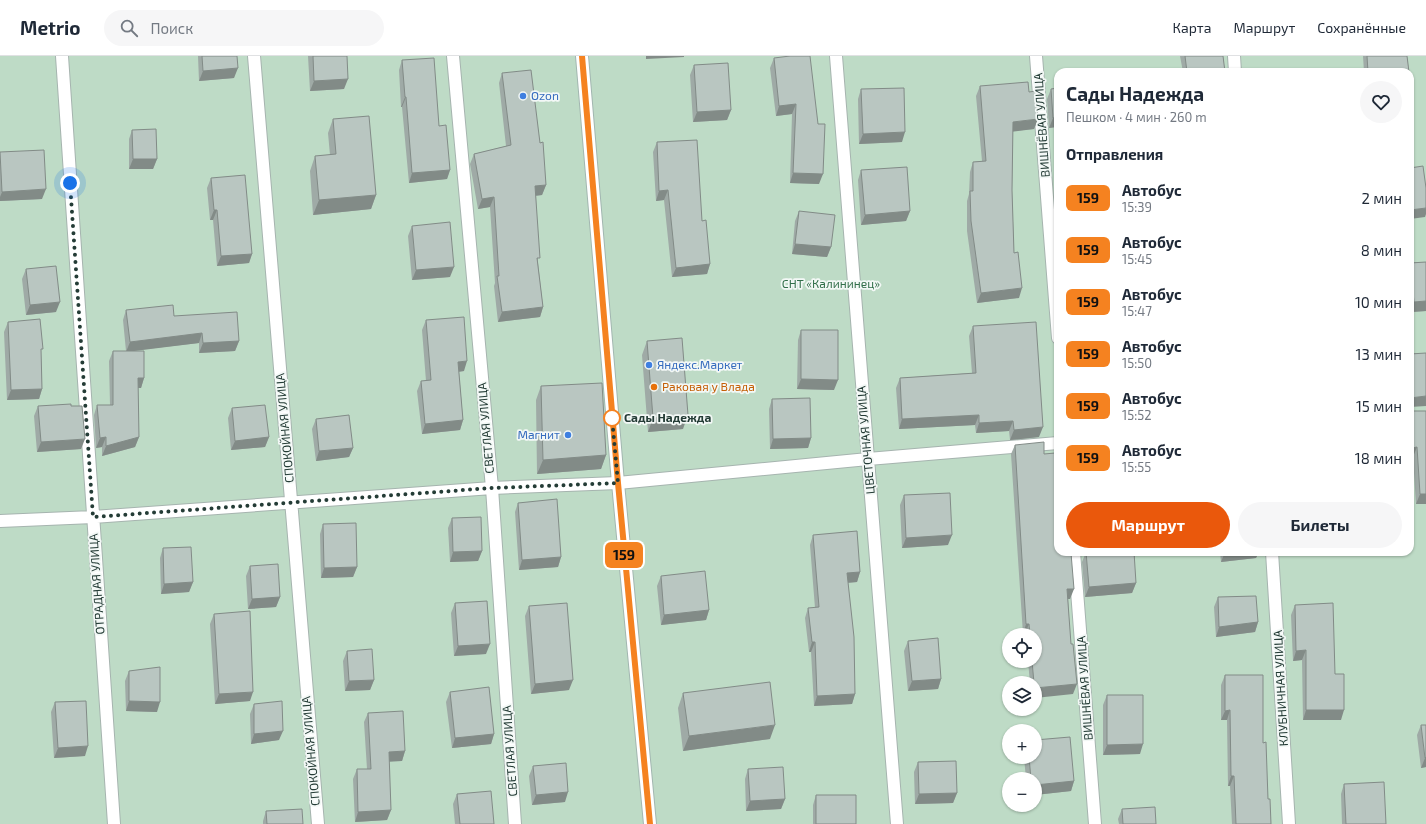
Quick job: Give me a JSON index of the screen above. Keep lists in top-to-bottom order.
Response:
{
  "streets": {
    "street": [
      "ВИШНЁВАЯ УЛИЦА",
      "СПОКОЙНАЯ УЛИЦА",
      "СВЕТЛАЯ УЛИЦА",
      "ЦВЕТОЧНАЯ УЛИЦА",
      "ОТРАДНАЯ УЛИЦА",
      "КЛУБНИЧНАЯ УЛИЦА"
    ]
  },
  "parks": ["СНТ «Калининец»"],
  "places": [
    "Ozon",
    "Яндекс.Маркет",
    "Раковая у Влада",
    "Сады Надежда",
    "Магнит"
  ],
  "lines": ["bus line 159"],
  "page": {
    "header": "Metrio",
    "search": "Поиск",
    "nav": ["Карта", "Маршрут", "Сохранённые"],
    "on_map": "159",
    "heading": [
      ["Сады Надежда", "Пешком · 4 мин · 260 m"],
      "Отправления"
    ],
    "list": [
      {
        "mark": "159",
        "name": "Автобус",
        "note": "15:39",
        "value": "2 мин"
      },
      {
        "mark": "159",
        "name": "Автобус",
        "note": "15:45",
        "value": "8 мин"
      },
      {
        "mark": "159",
        "name": "Автобус",
        "note": "15:47",
        "value": "10 мин"
      },
      {
        "mark": "159",
        "name": "Автобус",
        "note": "15:50",
        "value": "13 мин"
      },
      {
        "mark": "159",
        "name": "Автобус",
        "note": "15:52",
        "value": "15 мин"
      },
      {
        "mark": "159",
        "name": "Автобус",
        "note": "15:55",
        "value": "18 мин"
      }
    ],
    "buttons": ["Маршрут", "Билеты"],
    "map_buttons": ["+", "−"]
  }
}
